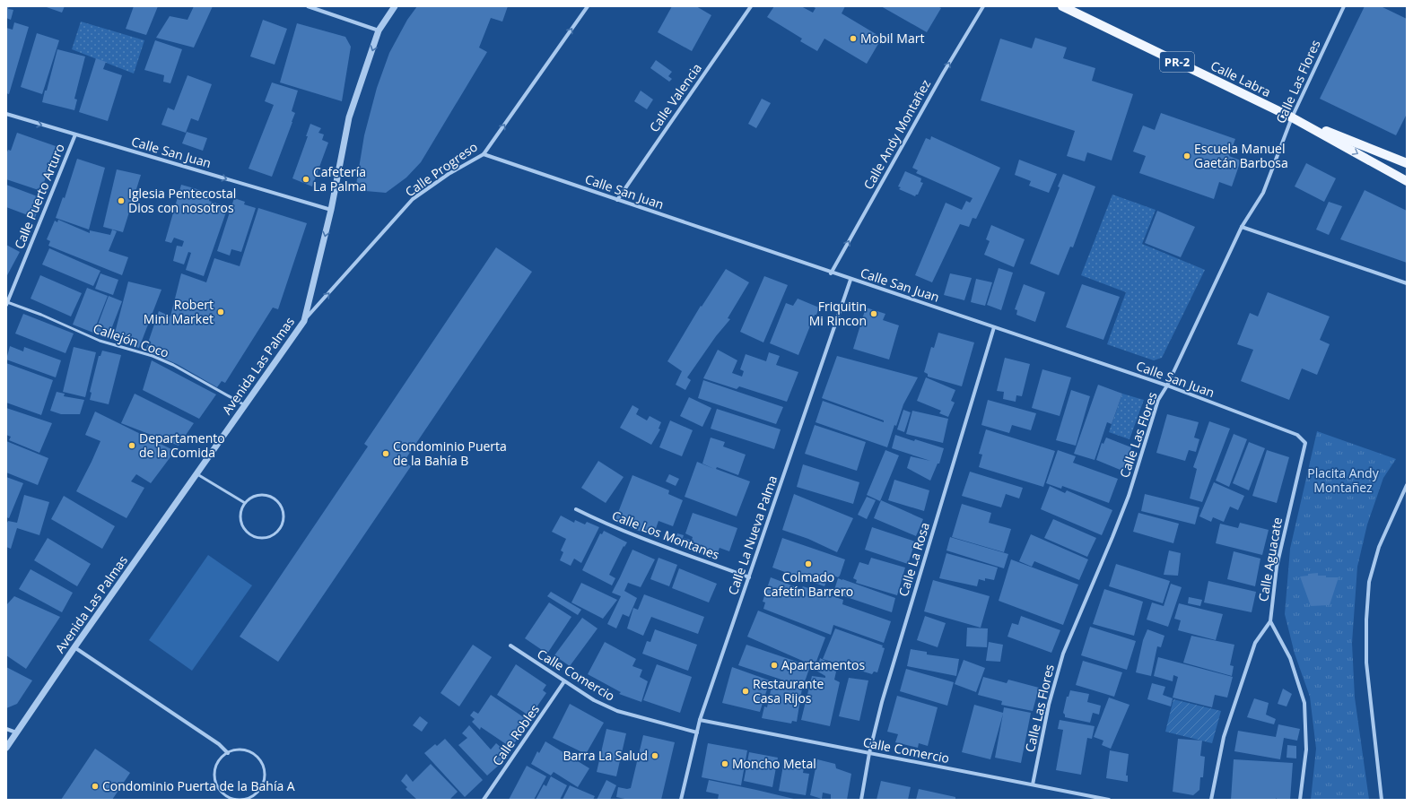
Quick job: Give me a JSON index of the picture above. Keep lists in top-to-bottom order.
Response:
{
  "streets": {
    "main road": ["PR-2", "Calle Labra"],
    "street": [
      "Calle Las Flores",
      "Calle Valencia",
      "Calle Andy Montañez",
      "Calle San Juan",
      "Calle Progreso",
      "Calle Puerto Arturo",
      "Avenida Las Palmas",
      "Calle Los Montanes",
      "Calle La Nueva Palma",
      "Calle La Rosa",
      "Calle Aguacate",
      "Calle Comercio",
      "Calle Robles"
    ],
    "lane": ["Callejón Coco"]
  },
  "crossings": [
    ["Calle Labra", "Calle Las Flores"],
    ["Calle Las Flores", "Calle San Juan"],
    ["Calle Las Flores", "Calle Comercio"],
    ["Calle Valencia", "Calle San Juan"],
    ["Calle Andy Montañez", "Calle San Juan"],
    ["Calle San Juan", "Calle Progreso"],
    ["Calle San Juan", "Calle Puerto Arturo"],
    ["Calle San Juan", "Avenida Las Palmas"],
    ["Calle San Juan", "Calle La Nueva Palma"],
    ["Calle San Juan", "Calle La Rosa"],
    ["Calle San Juan", "Calle Aguacate"],
    ["Calle Progreso", "Avenida Las Palmas"],
    ["Calle Puerto Arturo", "Callejón Coco"],
    ["Callejón Coco", "Avenida Las Palmas"],
    ["Calle Los Montanes", "Calle La Nueva Palma"],
    ["Calle La Nueva Palma", "Calle Comercio"],
    ["Calle La Rosa", "Calle Comercio"],
    ["Calle Comercio", "Calle Robles"]
  ],
  "one_way": ["Calle Andy Montañez", "Calle Progreso", "Avenida Las Palmas"],
  "parks": ["Placita Andy Montañez"],
  "places": [
    "Mobil Mart",
    "Escuela Manuel Gaetán Barbosa",
    "Cafetería La Palma",
    "Iglesia Pentecostal Dios con nosotros",
    "Robert Mini Market",
    "Friquitin Mi Rincon",
    "Departamento de la Comida",
    "Condominio Puerta de la Bahía B",
    "Colmado Cafetín Barrero",
    "Apartamentos",
    "Restaurante Casa Rijos",
    "Barra La Salud",
    "Moncho Metal",
    "Condominio Puerta de la Bahía A"
  ]
}
